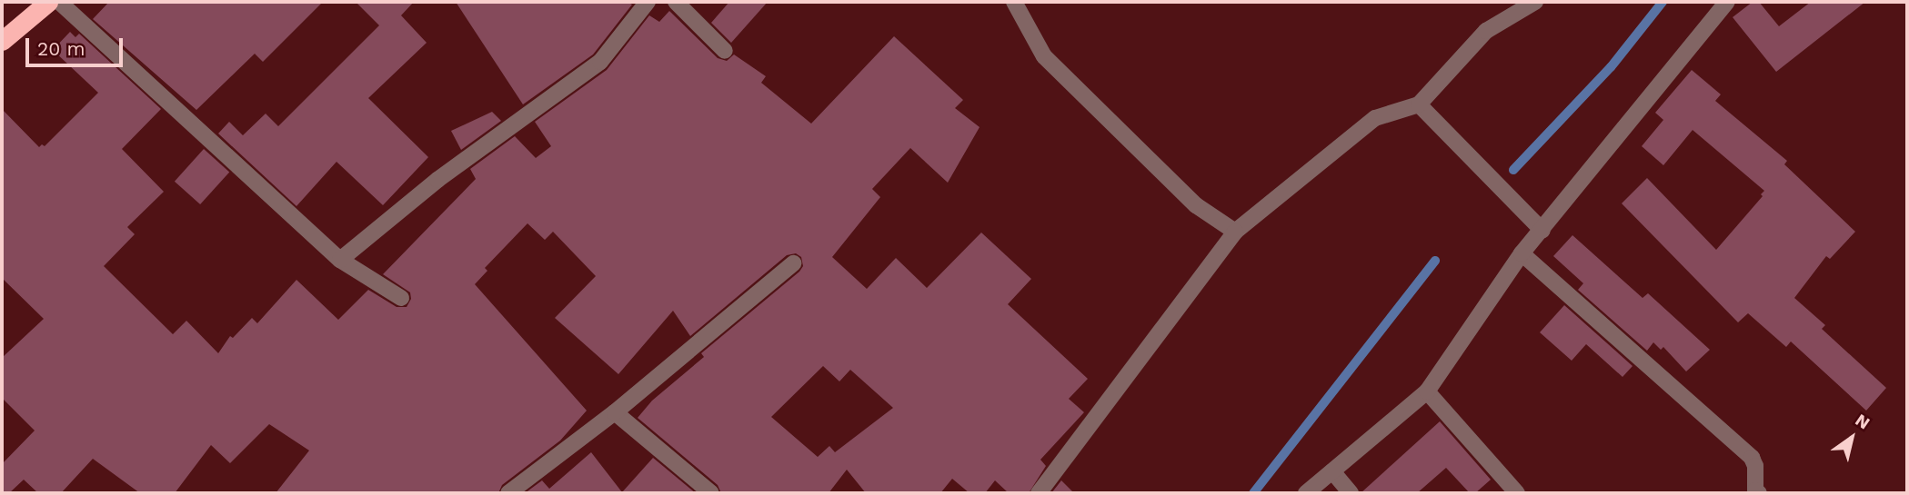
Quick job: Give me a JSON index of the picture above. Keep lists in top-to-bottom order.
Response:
{
  "scale_bar": "20 m",
  "north": "top right"
}
